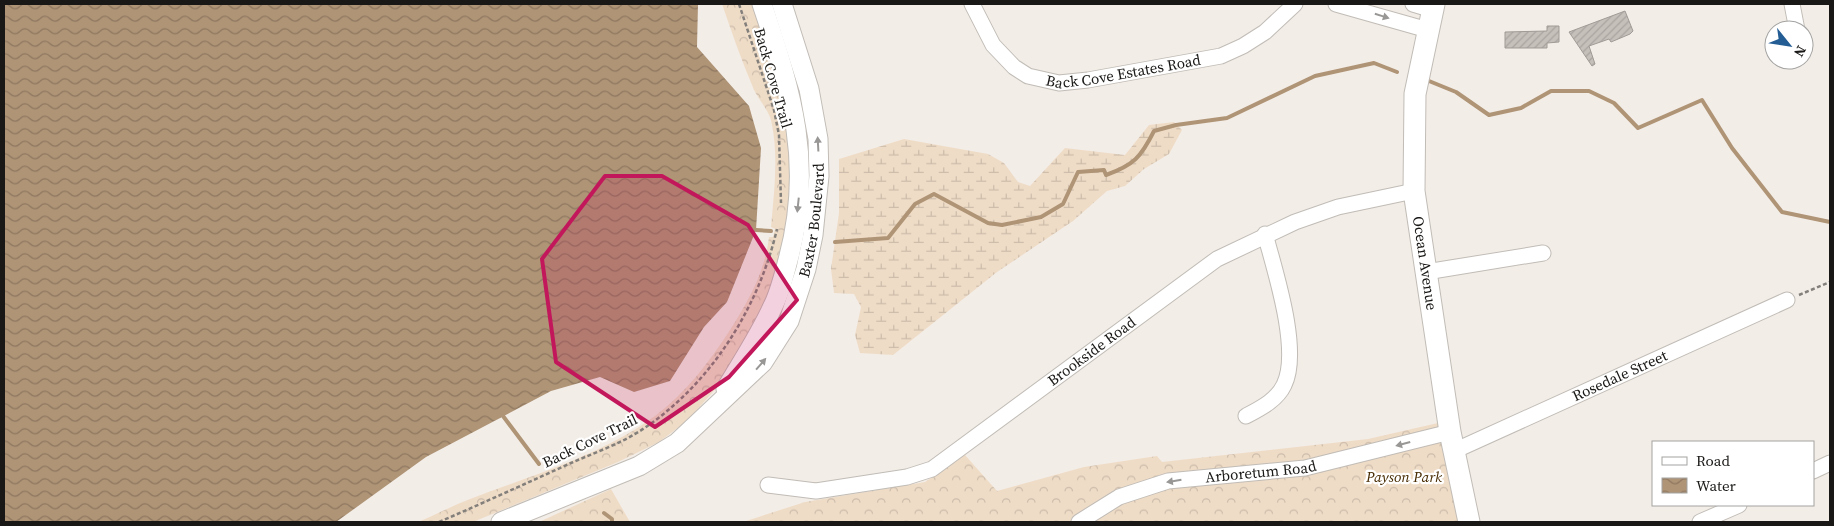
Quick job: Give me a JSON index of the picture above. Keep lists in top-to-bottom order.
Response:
{
  "streets": {
    "main road": ["Ocean Avenue"],
    "street": [
      "Back Cove Estates Road",
      "Baxter Boulevard",
      "Brookside Road",
      "Rosedale Street",
      "Arboretum Road"
    ],
    "path": ["Back Cove Trail"]
  },
  "crossings": [
    ["Ocean Avenue", "Brookside Road"],
    ["Ocean Avenue", "Rosedale Street"],
    ["Ocean Avenue", "Arboretum Road"],
    ["Rosedale Street", "Arboretum Road"]
  ],
  "one_way": ["Arboretum Road"],
  "parks": ["Payson Park"],
  "legend": ["Road", "Water"],
  "north": "bottom right"
}
